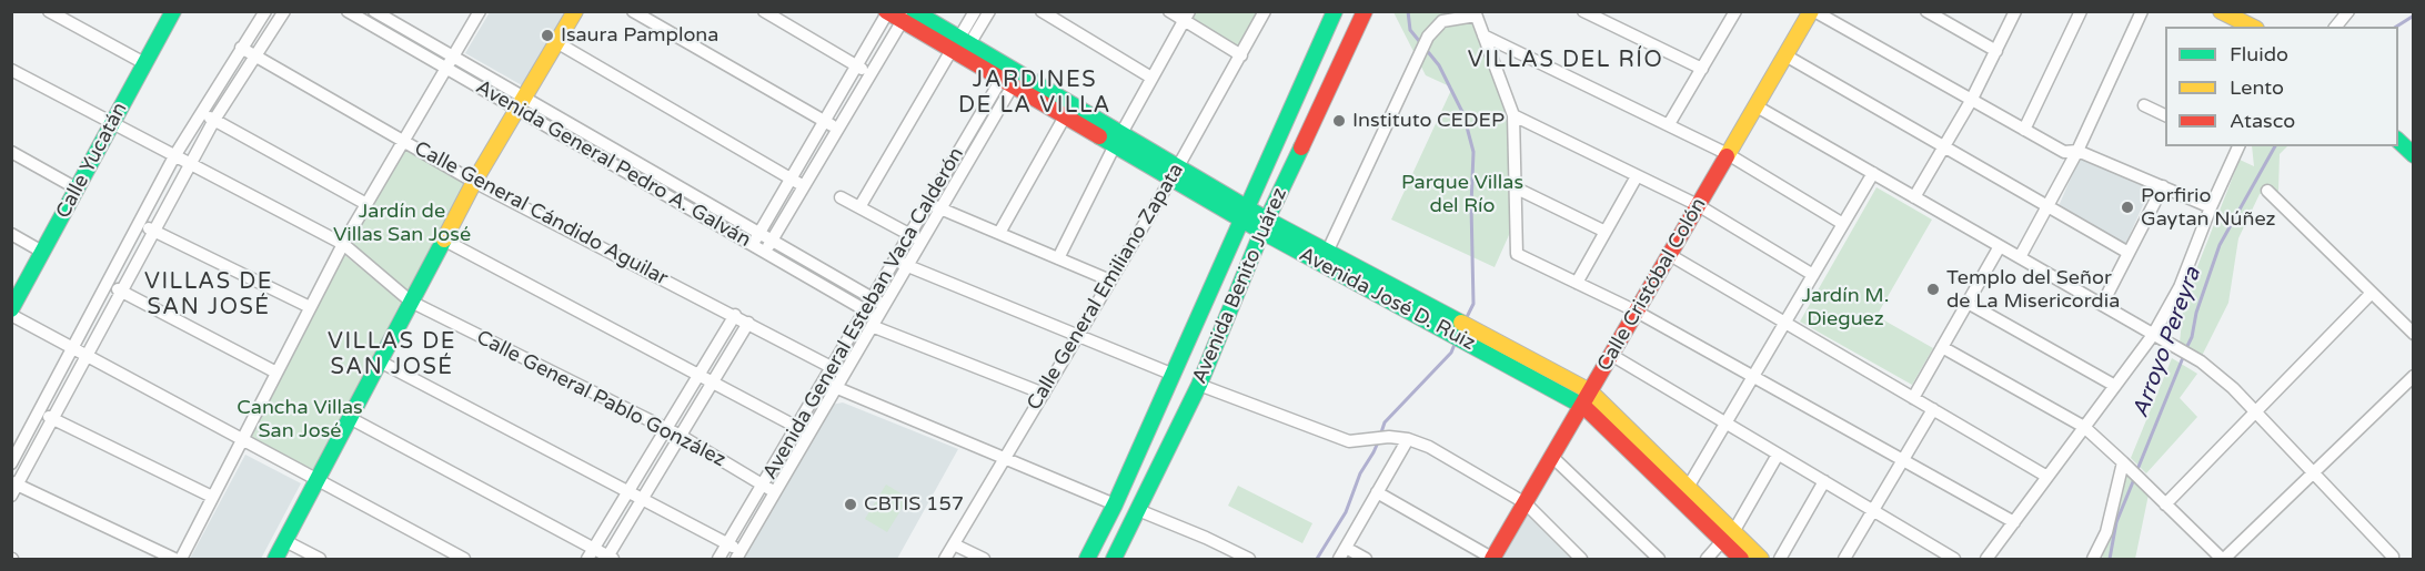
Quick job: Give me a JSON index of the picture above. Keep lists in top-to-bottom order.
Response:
{
  "streets": {
    "street": [
      "Calle Yucatán",
      "Avenida General Pedro A. Galván",
      "Calle General Cándido Aguilar",
      "Calle Cristóbal Colón",
      "Avenida Benito Juárez",
      "Calle General Emiliano Zapata",
      "Avenida José D. Ruiz",
      "Avenida General Esteban Vaca Calderón",
      "Calle General Pablo González"
    ]
  },
  "crossings": [
    ["Calle Yucatán", "Calle General Pablo González"],
    ["Avenida General Pedro A. Galván", "Calle General Emiliano Zapata"],
    ["Avenida General Pedro A. Galván", "Avenida General Esteban Vaca Calderón"],
    ["Calle General Cándido Aguilar", "Avenida General Esteban Vaca Calderón"],
    ["Calle Cristóbal Colón", "Avenida José D. Ruiz"],
    ["Avenida Benito Juárez", "Avenida José D. Ruiz"],
    ["Calle General Emiliano Zapata", "Avenida José D. Ruiz"],
    ["Avenida José D. Ruiz", "Avenida General Esteban Vaca Calderón"],
    ["Avenida General Esteban Vaca Calderón", "Calle General Pablo González"]
  ],
  "districts": [
    "VILLAS DEL RÍO",
    "JARDINES DE LA VILLA",
    "VILLAS DE SAN JOSÉ",
    "VILLAS DE SAN JOSÉ"
  ],
  "water": ["Arroyo Pereyra"],
  "parks": [
    "Parque Villas del Río",
    "Jardín de Villas San José",
    "Jardín M. Dieguez",
    "Cancha Villas San José"
  ],
  "places": [
    "Isaura Pamplona",
    "Instituto CEDEP",
    "Porfirio Gaytan Núñez",
    "Templo del Señor de La Misericordia",
    "CBTIS 157"
  ],
  "legend": ["Fluido", "Lento", "Atasco"]
}
